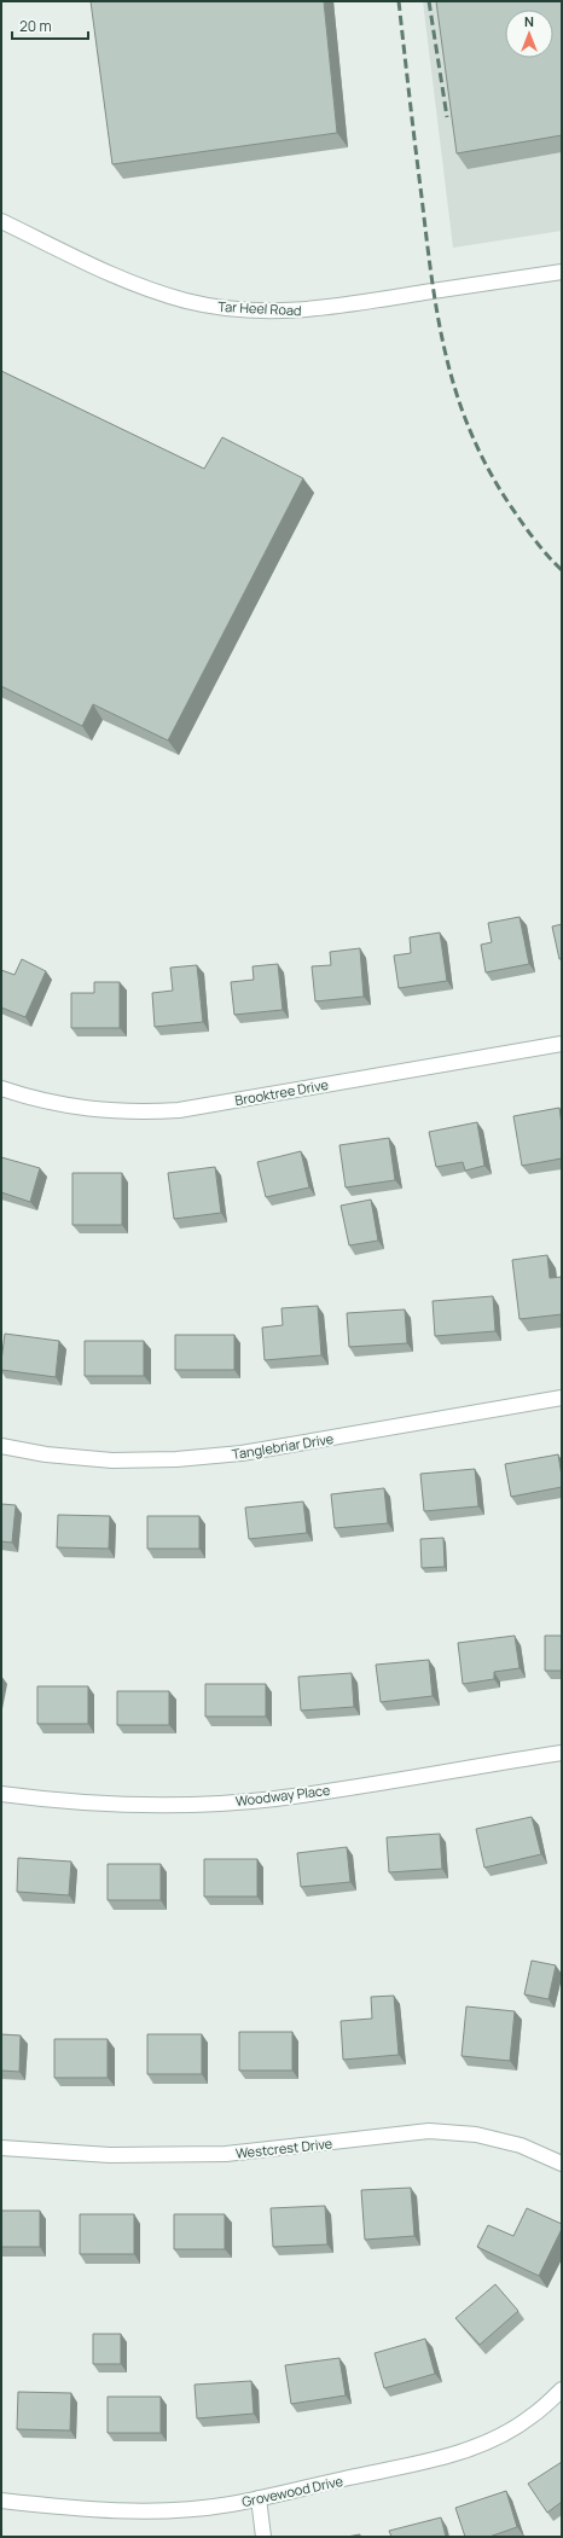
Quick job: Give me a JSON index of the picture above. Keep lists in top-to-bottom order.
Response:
{
  "streets": {
    "street": [
      "Tar Heel Road",
      "Brooktree Drive",
      "Tanglebriar Drive",
      "Woodway Place",
      "Westcrest Drive",
      "Grovewood Drive"
    ]
  },
  "scale_bar": "20 m",
  "north": "top"
}
